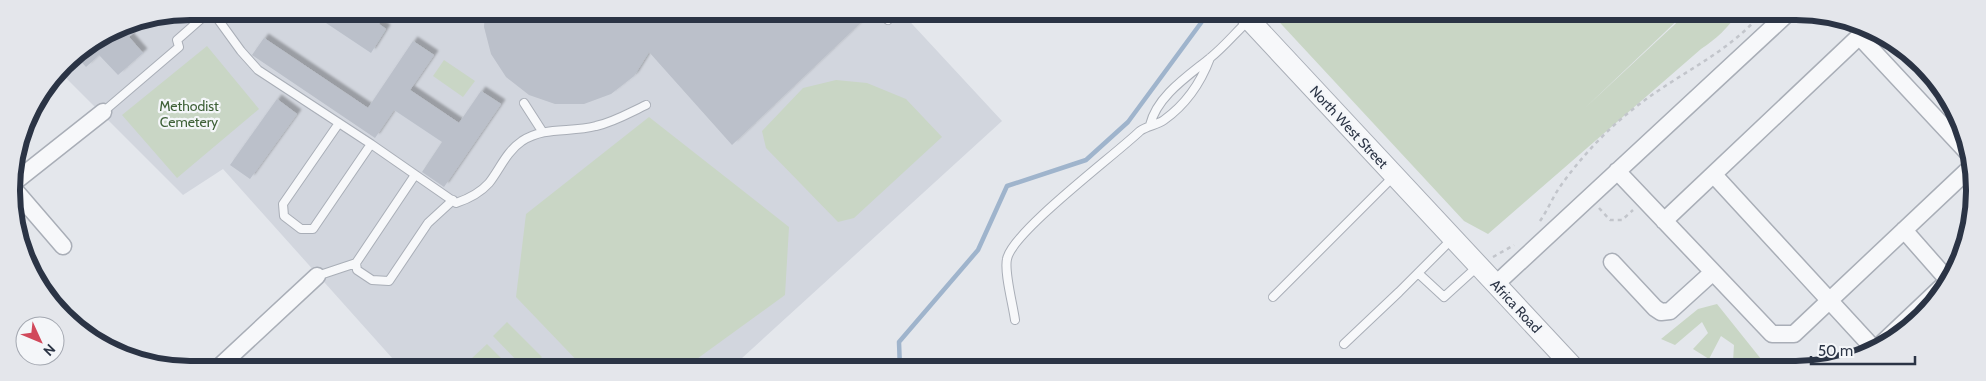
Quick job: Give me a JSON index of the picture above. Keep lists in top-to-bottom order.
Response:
{
  "streets": {
    "street": ["North West Street", "Africa Road"]
  },
  "crossings": [
    ["North West Street", "Africa Road"]
  ],
  "parks": ["Methodist Cemetery"],
  "scale_bar": "50 m",
  "north": "bottom right"
}
